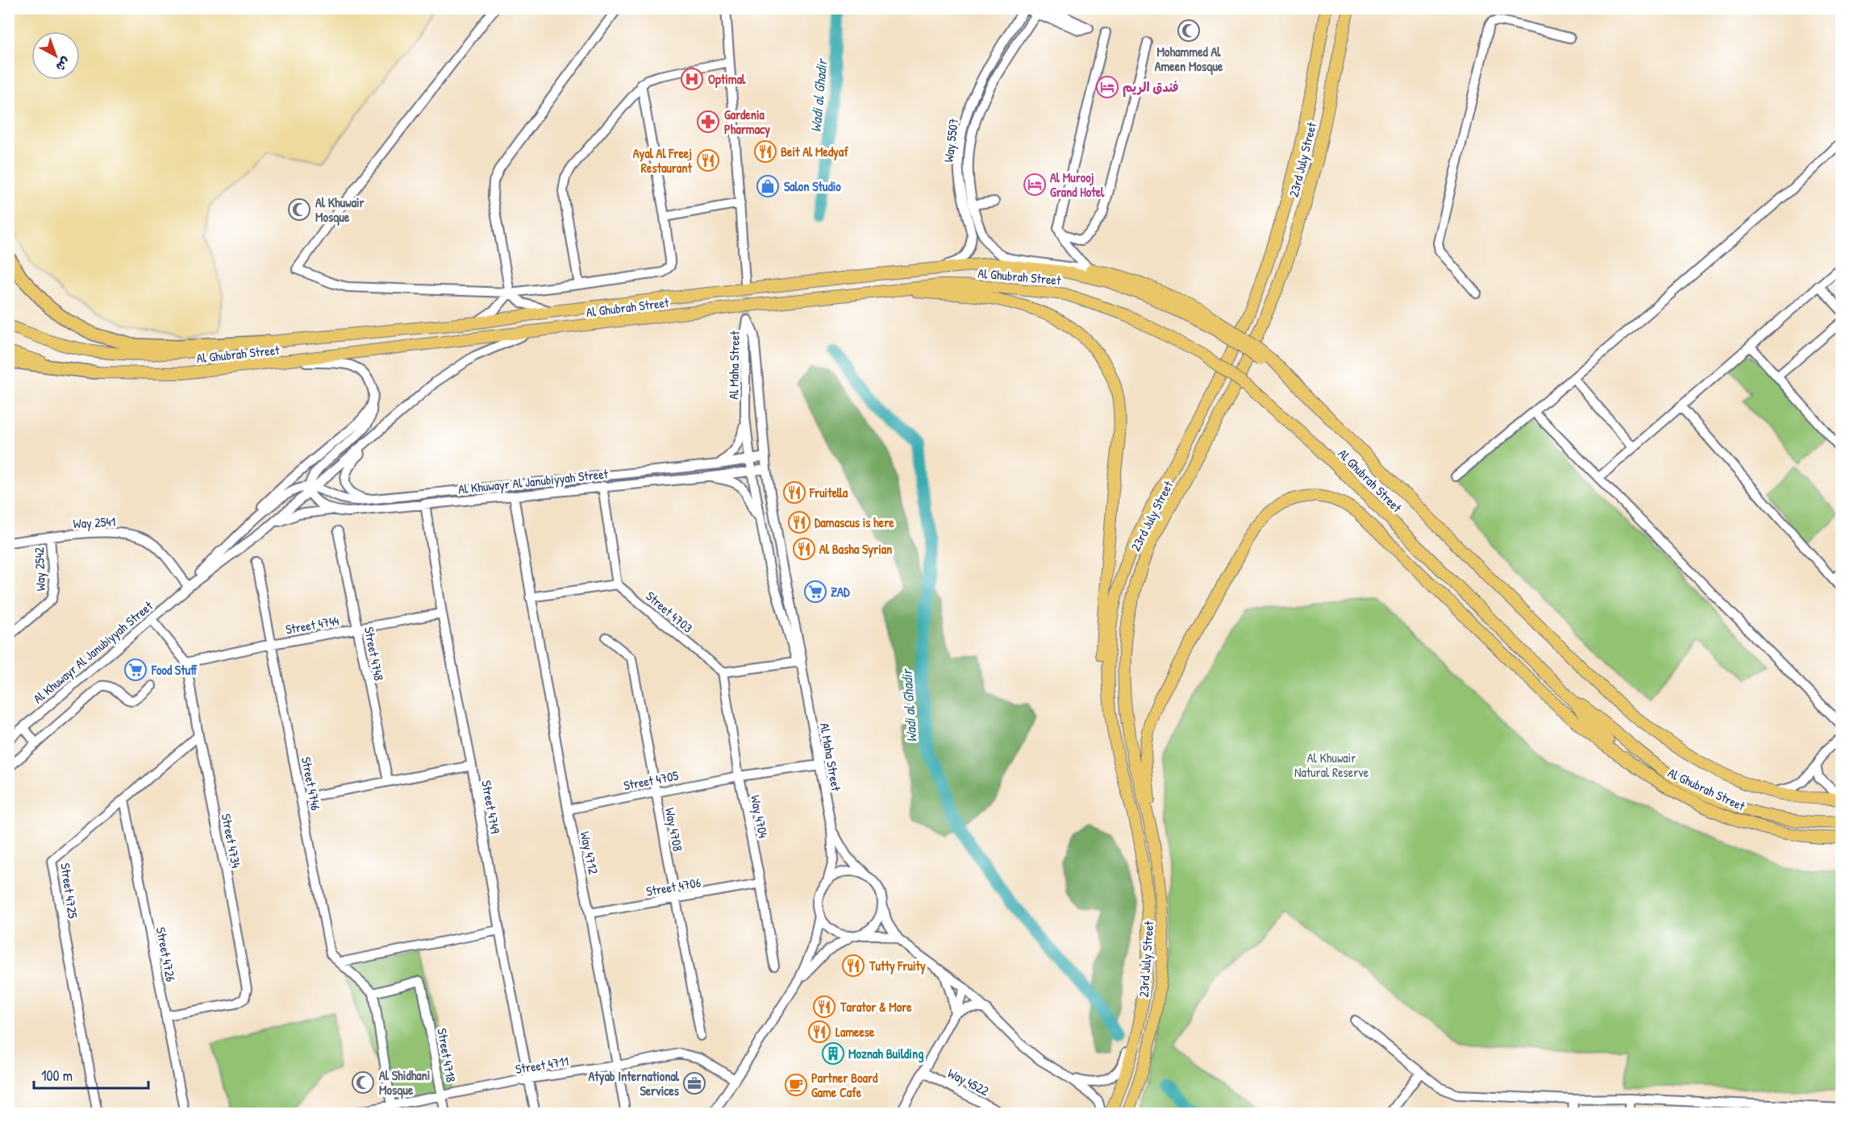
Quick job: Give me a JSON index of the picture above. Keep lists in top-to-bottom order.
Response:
{
  "streets": {
    "main road": ["23rd July Street", "Al Ghubrah Street"],
    "street": [
      "Way 5507",
      "Al Maha Street",
      "Al Khuwayr Al Janubiyyah Street",
      "Way 2541",
      "Way 2542",
      "Street 4703",
      "Street 4744",
      "Street 4748",
      "Street 4705",
      "Street 4746",
      "Street 4749",
      "Way 4704",
      "Way 4708",
      "Street 4734",
      "Way 4712",
      "Street 4706",
      "Street 4725",
      "Street 4726",
      "Street 4718",
      "Street 4711",
      "Way 4522"
    ]
  },
  "crossings": [
    ["Way 5507", "Al Ghubrah Street"],
    ["Al Ghubrah Street", "Al Khuwayr Al Janubiyyah Street"],
    ["Al Maha Street", "Al Khuwayr Al Janubiyyah Street"],
    ["Al Maha Street", "Street 4705"],
    ["Al Khuwayr Al Janubiyyah Street", "Way 2541"],
    ["Al Khuwayr Al Janubiyyah Street", "Street 4749"],
    ["Al Khuwayr Al Janubiyyah Street", "Street 4734"],
    ["Al Khuwayr Al Janubiyyah Street", "Way 4712"],
    ["Way 2541", "Way 2542"],
    ["Street 4703", "Way 4704"],
    ["Street 4744", "Street 4748"],
    ["Street 4744", "Street 4746"],
    ["Street 4744", "Street 4749"],
    ["Street 4744", "Street 4734"],
    ["Street 4705", "Way 4704"],
    ["Street 4705", "Way 4708"],
    ["Street 4705", "Way 4712"],
    ["Street 4746", "Street 4718"],
    ["Street 4749", "Street 4711"],
    ["Way 4704", "Street 4706"],
    ["Way 4708", "Street 4706"],
    ["Street 4734", "Street 4725"],
    ["Street 4734", "Street 4726"],
    ["Way 4712", "Street 4706"],
    ["Way 4712", "Street 4711"],
    ["Street 4725", "Street 4726"],
    ["Street 4718", "Street 4711"]
  ],
  "water": ["Wadi al Ghadir"],
  "parks": ["Al Khuwair Natural Reserve"],
  "places": {
    "mosque": ["Mohammed Al Ameen Mosque", "Al Khuwair Mosque", "Al Shidhani Mosque"],
    "hospital": ["Optimal"],
    "hotel": ["فندق الريم", "Al Murooj Grand Hotel"],
    "pharmacy": ["Gardenia Pharmacy"],
    "restaurant": [
      "Beit Al Medyaf",
      "Ayal Al Freej Restaurant",
      "Fruitella",
      "Damascus is here",
      "Al Basha Syrian",
      "Tutty Fruity",
      "Tarator & More",
      "Lameese"
    ],
    "shop": ["Salon Studio"],
    "supermarket": ["ZAD", "Food Stuff"],
    "building": ["Moznah Building"],
    "office": ["Atyab International Services"],
    "cafe": ["Partner Board Game Cafe"]
  },
  "scale_bar": "100 m",
  "north": "bottom right"
}
